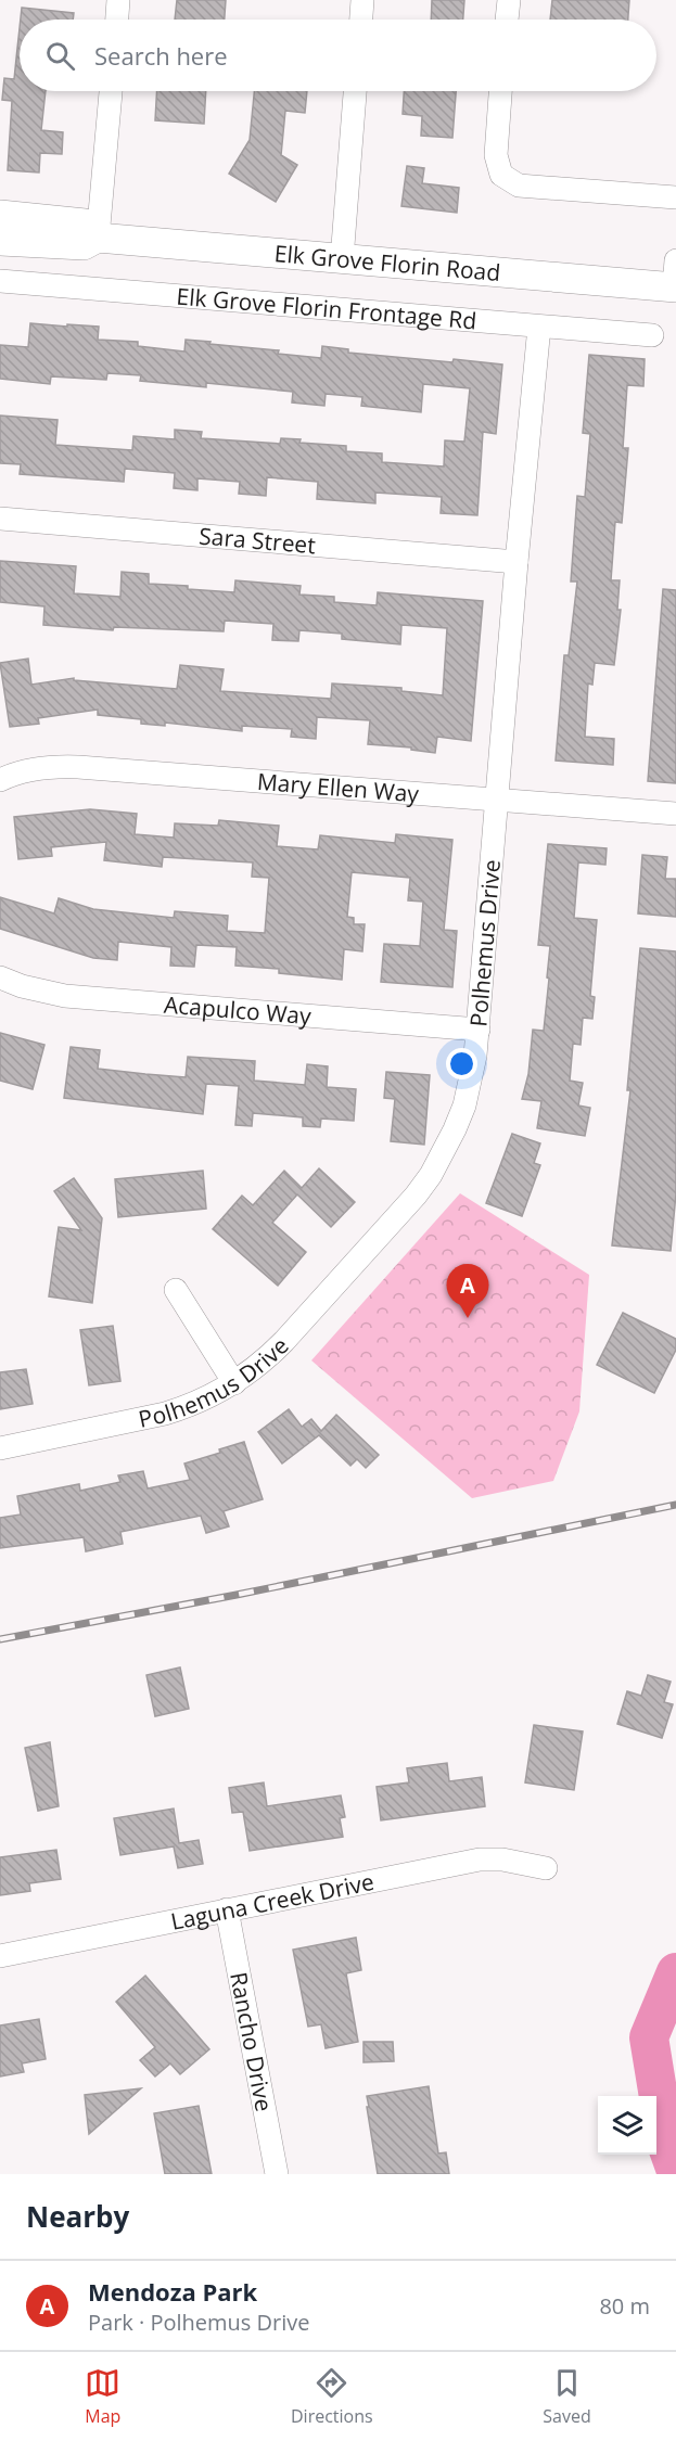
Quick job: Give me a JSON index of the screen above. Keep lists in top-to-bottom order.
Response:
{
  "streets": {
    "main road": ["Elk Grove Florin Road"],
    "street": [
      "Elk Grove Florin Frontage Rd",
      "Sara Street",
      "Mary Ellen Way",
      "Polhemus Drive",
      "Acapulco Way",
      "Laguna Creek Drive",
      "Rancho Drive"
    ]
  },
  "crossings": [
    ["Elk Grove Florin Frontage Rd", "Polhemus Drive"],
    ["Sara Street", "Polhemus Drive"],
    ["Mary Ellen Way", "Polhemus Drive"],
    ["Polhemus Drive", "Acapulco Way"],
    ["Laguna Creek Drive", "Rancho Drive"]
  ],
  "page": {
    "search": "Search here",
    "pins": "A",
    "heading": "Nearby",
    "list": [
      {
        "mark": "A",
        "name": "Mendoza Park",
        "note": "Park · Polhemus Drive",
        "value": "80 m"
      }
    ],
    "nav": ["Map", "Directions", "Saved"]
  }
}
